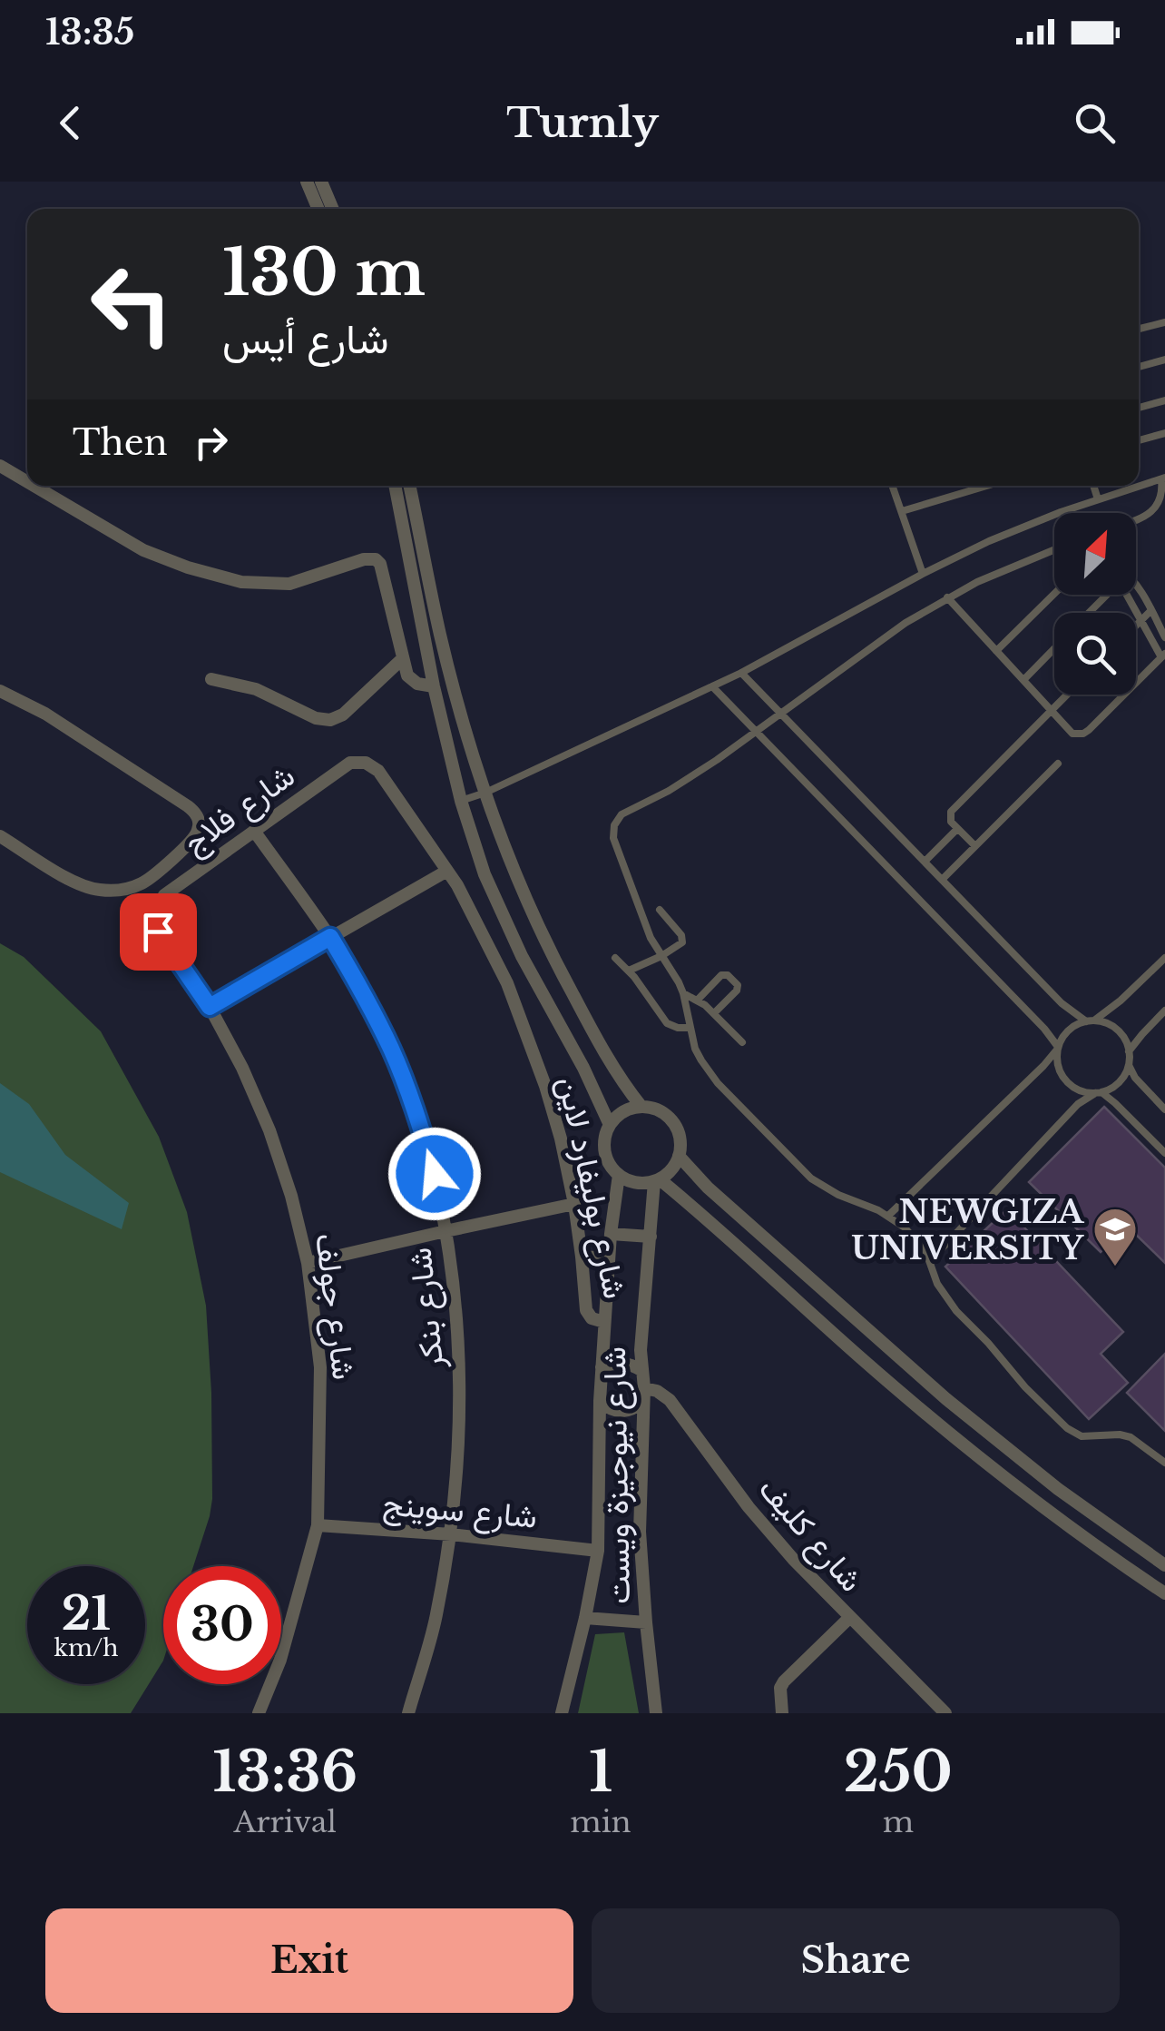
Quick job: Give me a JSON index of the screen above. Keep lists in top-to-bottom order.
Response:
{
  "streets": {
    "street": [
      "شارع فلاج",
      "شارع بوليفارد لاين",
      "شارع جولف",
      "شارع بنكر",
      "شارع نيوجيزة ويست",
      "شارع سوينج",
      "شارع كليف"
    ]
  },
  "crossings": [
    ["شارع فلاج", "شارع بوليفارد لاين"],
    ["شارع فلاج", "شارع جولف"],
    ["شارع فلاج", "شارع بنكر"],
    ["شارع بوليفارد لاين", "شارع نيوجيزة ويست"],
    ["شارع جولف", "شارع سوينج"],
    ["شارع بنكر", "شارع سوينج"],
    ["شارع نيوجيزة ويست", "شارع سوينج"],
    ["شارع نيوجيزة ويست", "شارع كليف"]
  ],
  "places": {
    "school or university": ["NEWGIZA UNIVERSITY"]
  },
  "north": "top right",
  "page": {
    "status": "13:35",
    "header": "Turnly",
    "turn": ["130 m", "شارع أيس"],
    "then": "Then",
    "speed": "21 km/h",
    "limit": "30",
    "eta": [
      "13:36",
      "Arrival",
      "1",
      "min",
      "250",
      "m"
    ],
    "buttons": ["Exit", "Share"]
  }
}
